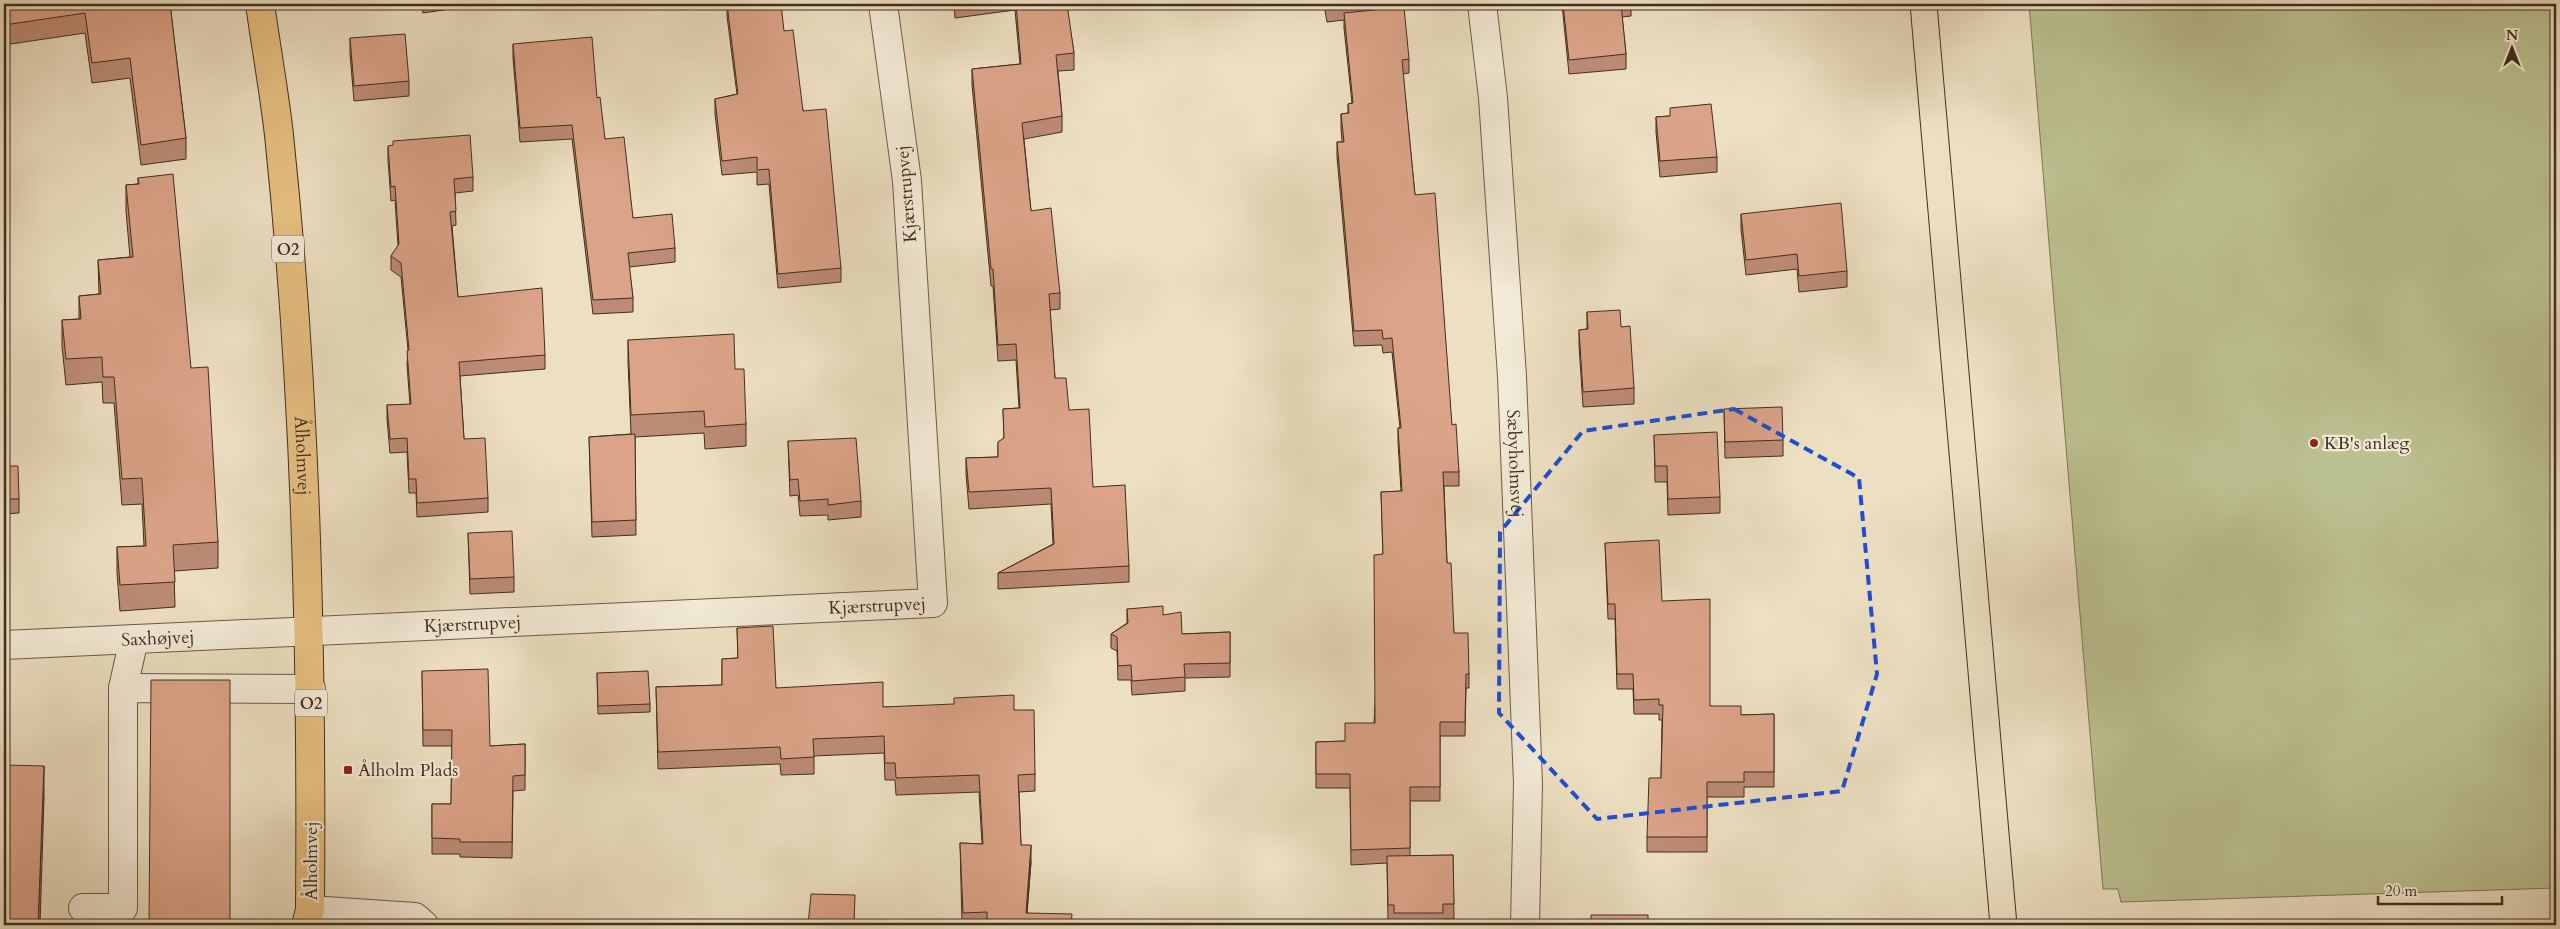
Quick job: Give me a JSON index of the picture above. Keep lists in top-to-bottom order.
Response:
{
  "streets": {
    "main road": ["O2", "Ålholmvej"],
    "street": ["Kjærstrupvej", "Sæbyholmsvej", "Saxhøjvej"]
  },
  "crossings": [
    ["Kjærstrupvej", "Ålholmvej"],
    ["Kjærstrupvej", "Saxhøjvej"],
    ["Ålholmvej", "Saxhøjvej"]
  ],
  "places": {
    "other": ["KB's anlæg"],
    "transit": ["Ålholm Plads"]
  },
  "scale_bar": "20 m",
  "north": "top"
}
